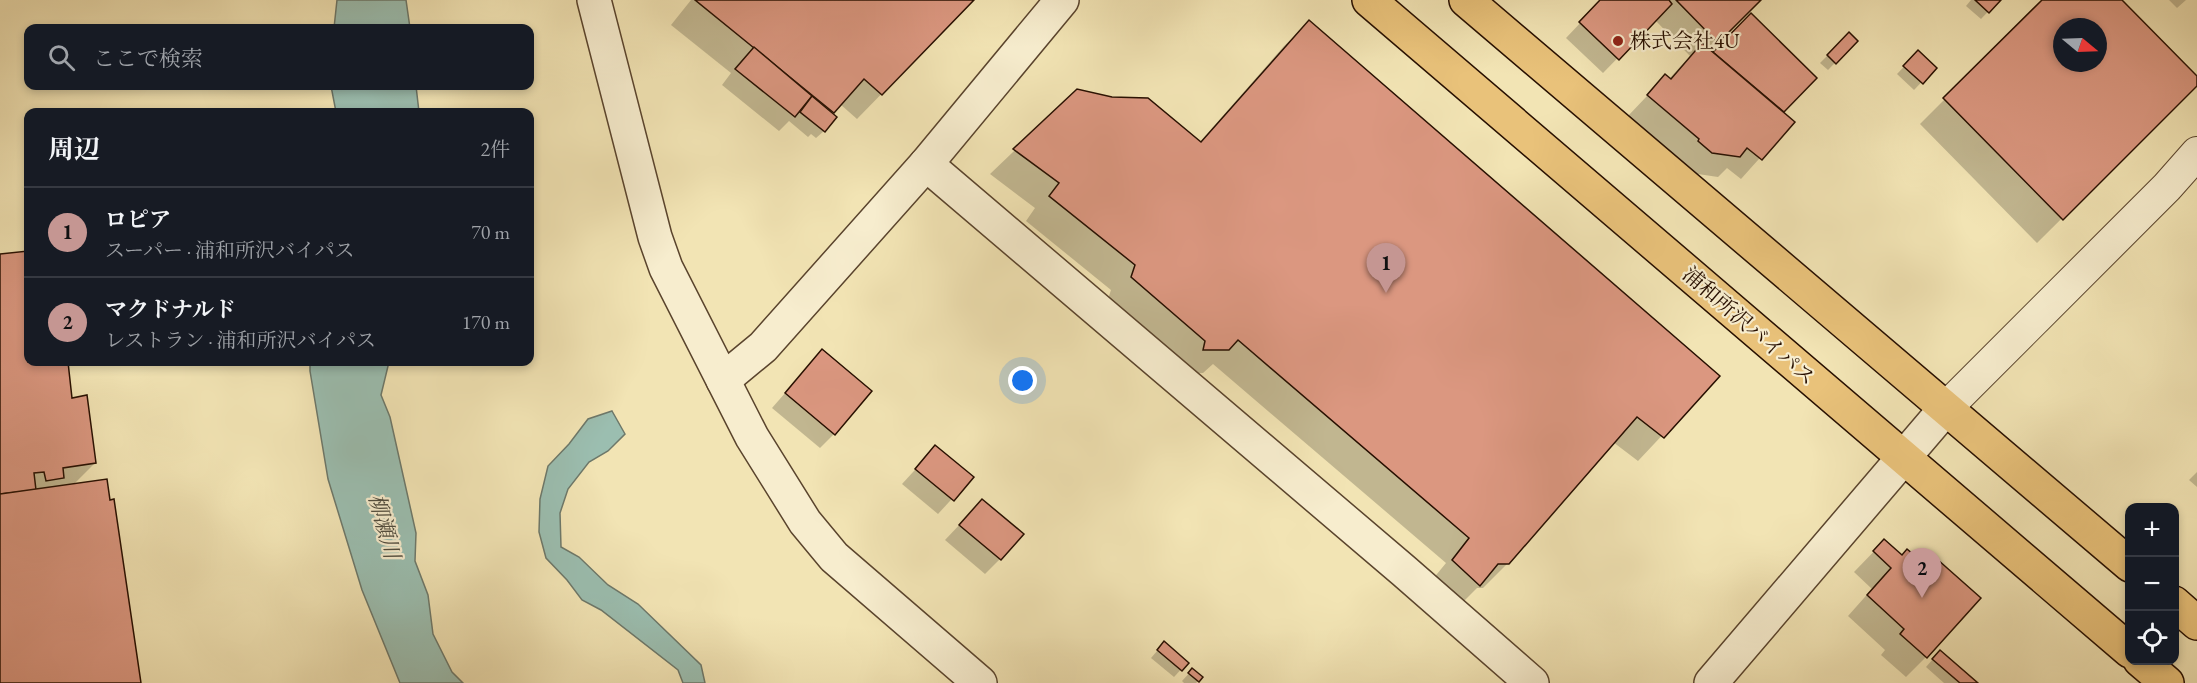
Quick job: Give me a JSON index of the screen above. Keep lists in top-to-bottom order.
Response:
{
  "streets": {
    "highway": ["浦和所沢バイパス"]
  },
  "water": ["柳瀬川"],
  "places": ["株式会社4U"],
  "north": "right",
  "page": {
    "search": "ここで検索",
    "heading": ["周辺", "2件"],
    "list": [
      {
        "mark": "1",
        "name": "ロピア",
        "note": "スーパー · 浦和所沢バイパス",
        "value": "70 m"
      },
      {
        "mark": "2",
        "name": "マクドナルド",
        "note": "レストラン · 浦和所沢バイパス",
        "value": "170 m"
      }
    ],
    "pins": ["1", "2"],
    "map_buttons": ["+", "−"]
  }
}
